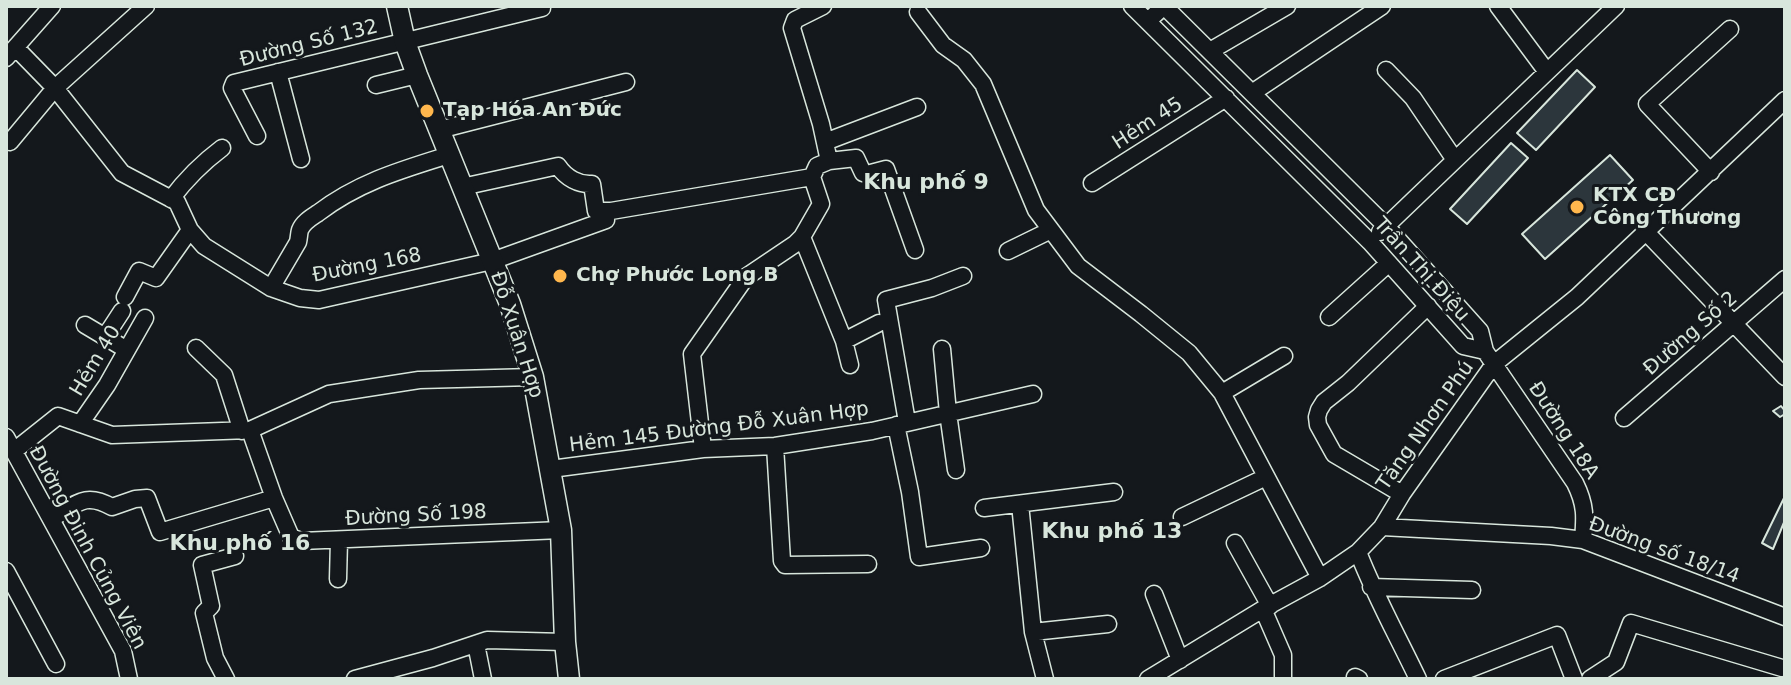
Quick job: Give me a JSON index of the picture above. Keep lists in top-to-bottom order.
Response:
{
  "streets": {
    "main road": ["Đỗ Xuân Hợp"],
    "street": [
      "Đường Số 132",
      "Hẻm 45",
      "Đường 168",
      "Trần Thị Điệu",
      "Đường Số 2",
      "Hẻm 40",
      "Tăng Nhơn Phú",
      "Hẻm 145 Đường Đỗ Xuân Hợp",
      "Đường 18A",
      "Đường Số 198",
      "Đường Đinh Củng Viên",
      "Đường số 18/14"
    ]
  },
  "crossings": [
    ["Đường Số 132", "Đỗ Xuân Hợp"],
    ["Hẻm 45", "Trần Thị Điệu"],
    ["Đường 168", "Đỗ Xuân Hợp"],
    ["Trần Thị Điệu", "Tăng Nhơn Phú"],
    ["Trần Thị Điệu", "Đường 18A"],
    ["Đỗ Xuân Hợp", "Hẻm 145 Đường Đỗ Xuân Hợp"],
    ["Đỗ Xuân Hợp", "Đường Số 198"],
    ["Tăng Nhơn Phú", "Đường 18A"],
    ["Tăng Nhơn Phú", "Đường số 18/14"],
    ["Đường 18A", "Đường số 18/14"]
  ],
  "districts": ["Khu phố 9", "Khu phố 13", "Khu phố 16"],
  "places": ["Tạp Hóa An Đức", "KTX CĐ Công Thương", "Chợ Phước Long B"]
}
